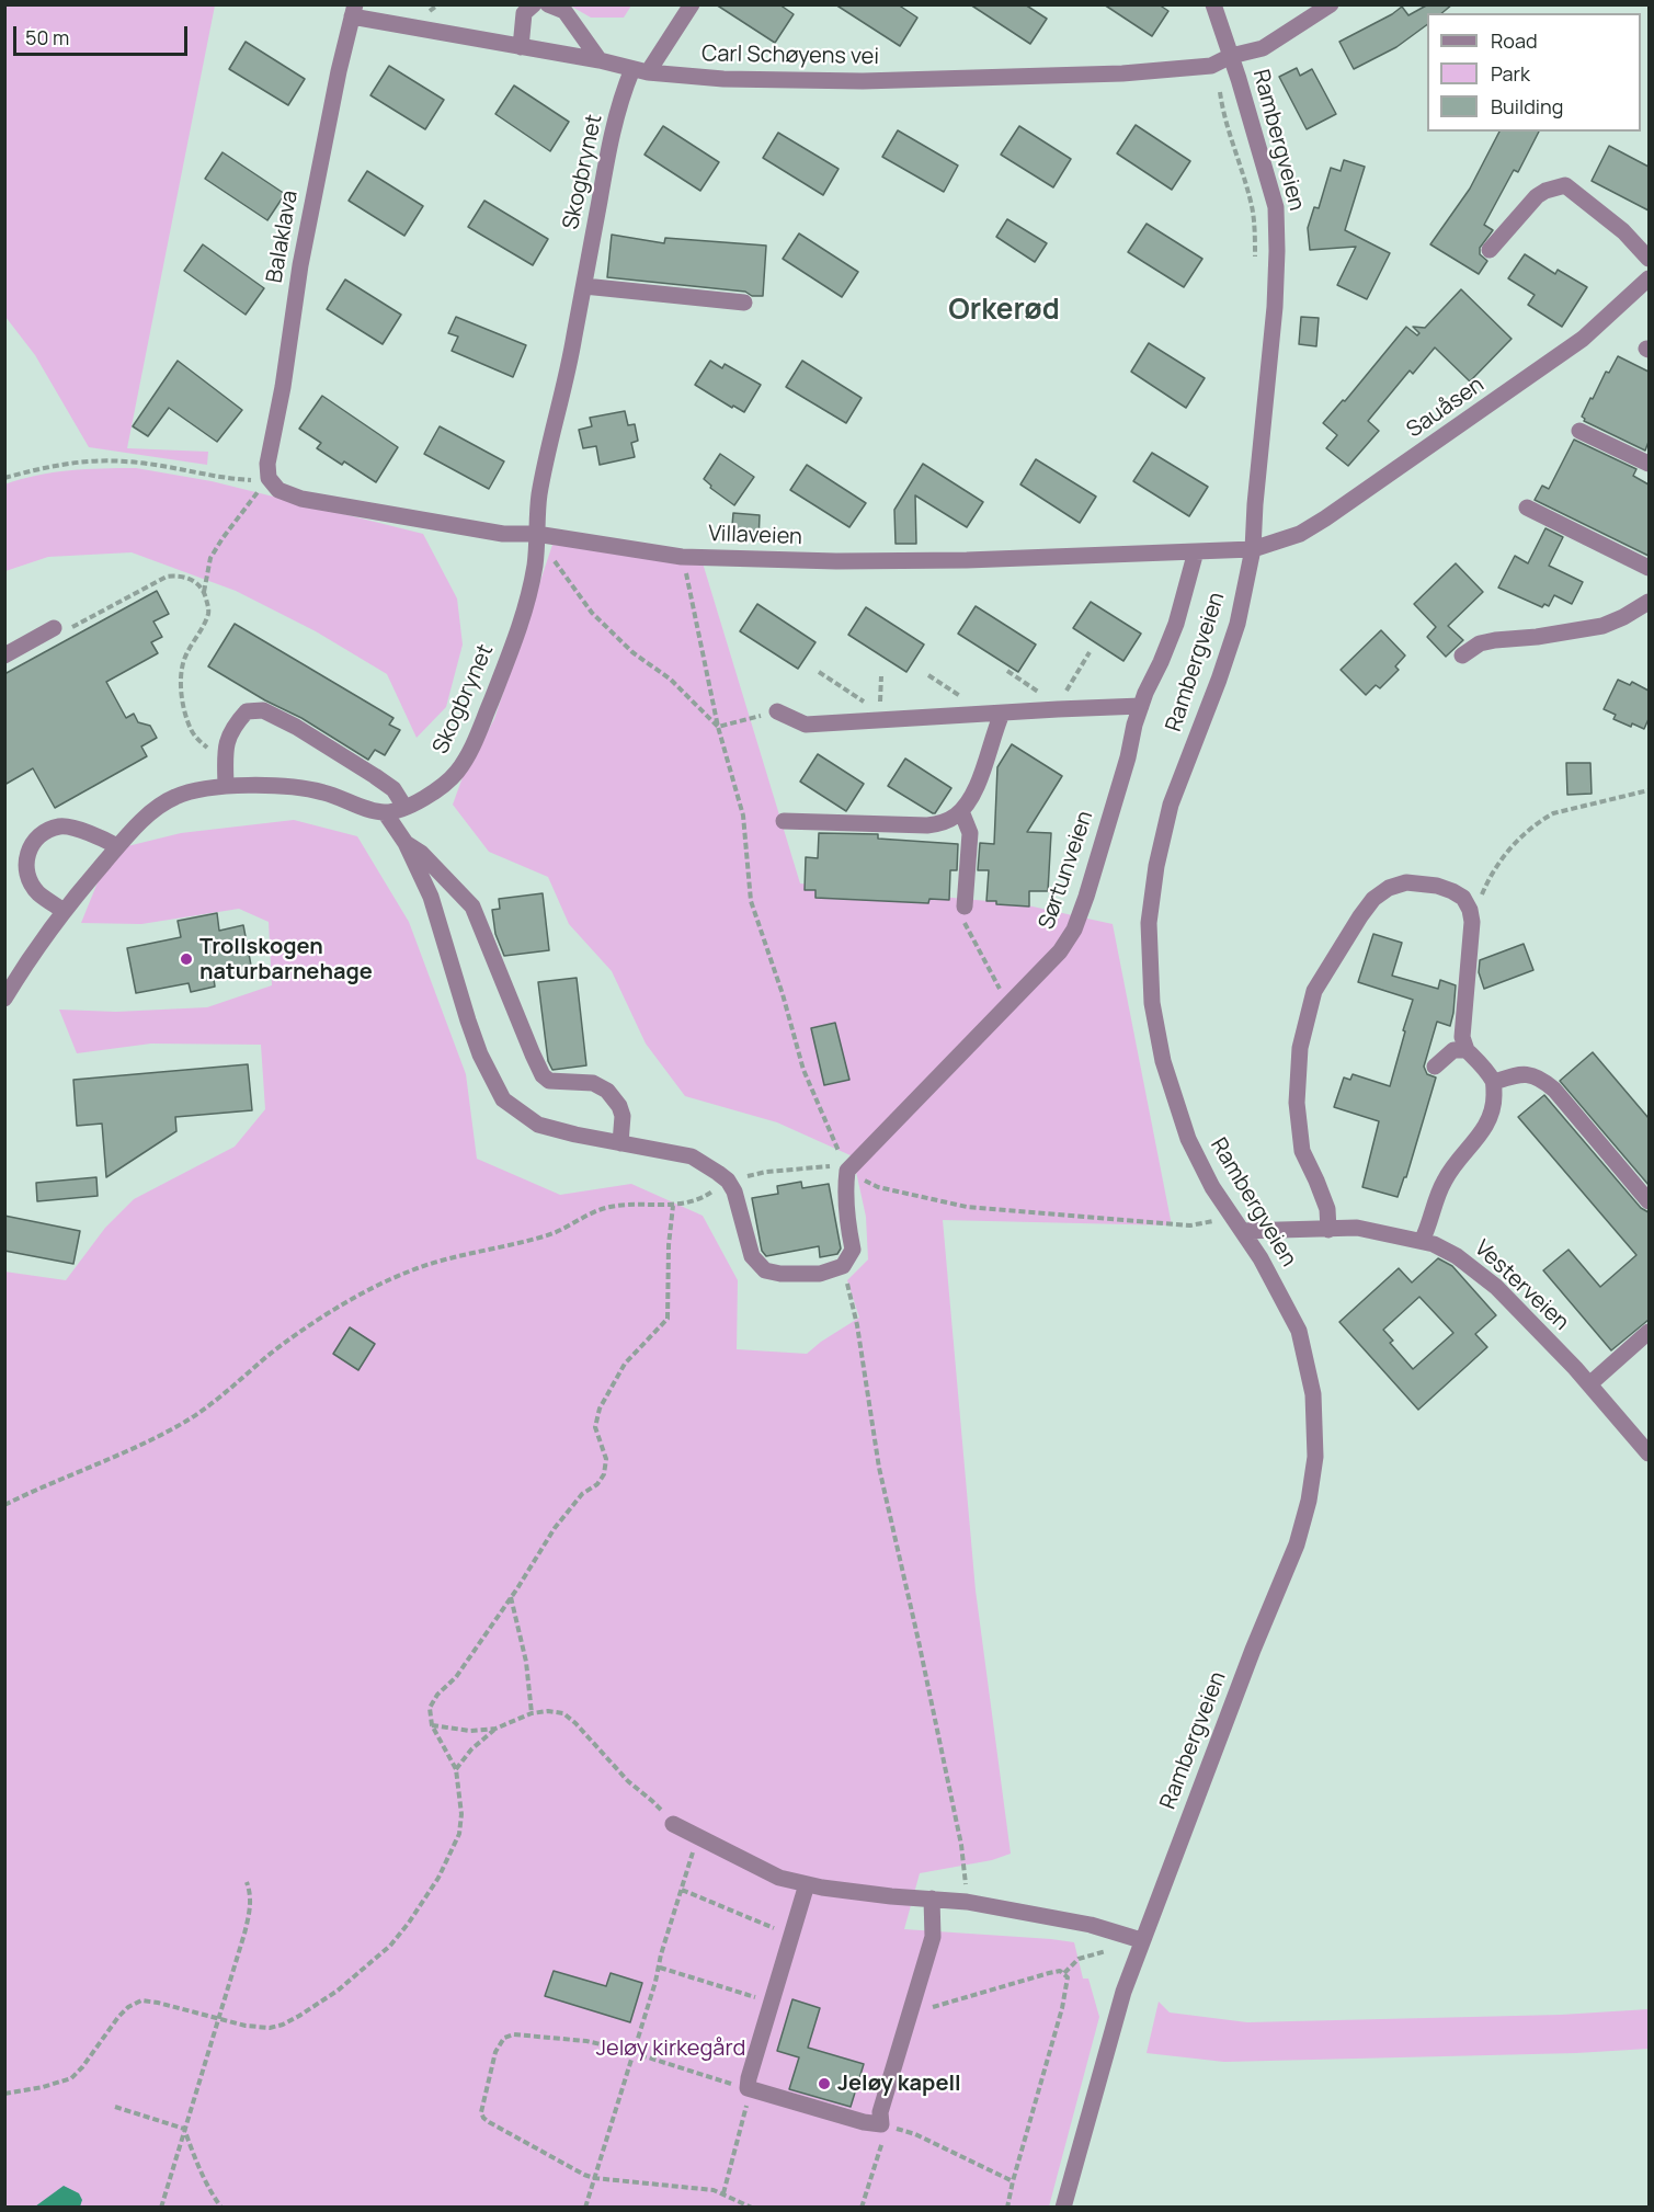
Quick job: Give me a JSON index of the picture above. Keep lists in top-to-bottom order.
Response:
{
  "streets": {
    "street": [
      "Carl Schøyens vei",
      "Rambergveien",
      "Skogbrynet",
      "Balaklava",
      "Sauåsen",
      "Villaveien",
      "Sørtunveien",
      "Vesterveien"
    ]
  },
  "crossings": [
    ["Carl Schøyens vei", "Rambergveien"],
    ["Carl Schøyens vei", "Skogbrynet"],
    ["Carl Schøyens vei", "Balaklava"],
    ["Rambergveien", "Sauåsen"],
    ["Rambergveien", "Villaveien"],
    ["Rambergveien", "Vesterveien"],
    ["Skogbrynet", "Villaveien"],
    ["Balaklava", "Villaveien"],
    ["Sauåsen", "Villaveien"],
    ["Villaveien", "Sørtunveien"]
  ],
  "districts": ["Orkerød"],
  "parks": ["Jeløy kirkegård"],
  "places": ["Trollskogen naturbarnehage", "Jeløy kapell"],
  "legend": ["Road", "Park", "Building"],
  "scale_bar": "50 m"
}
